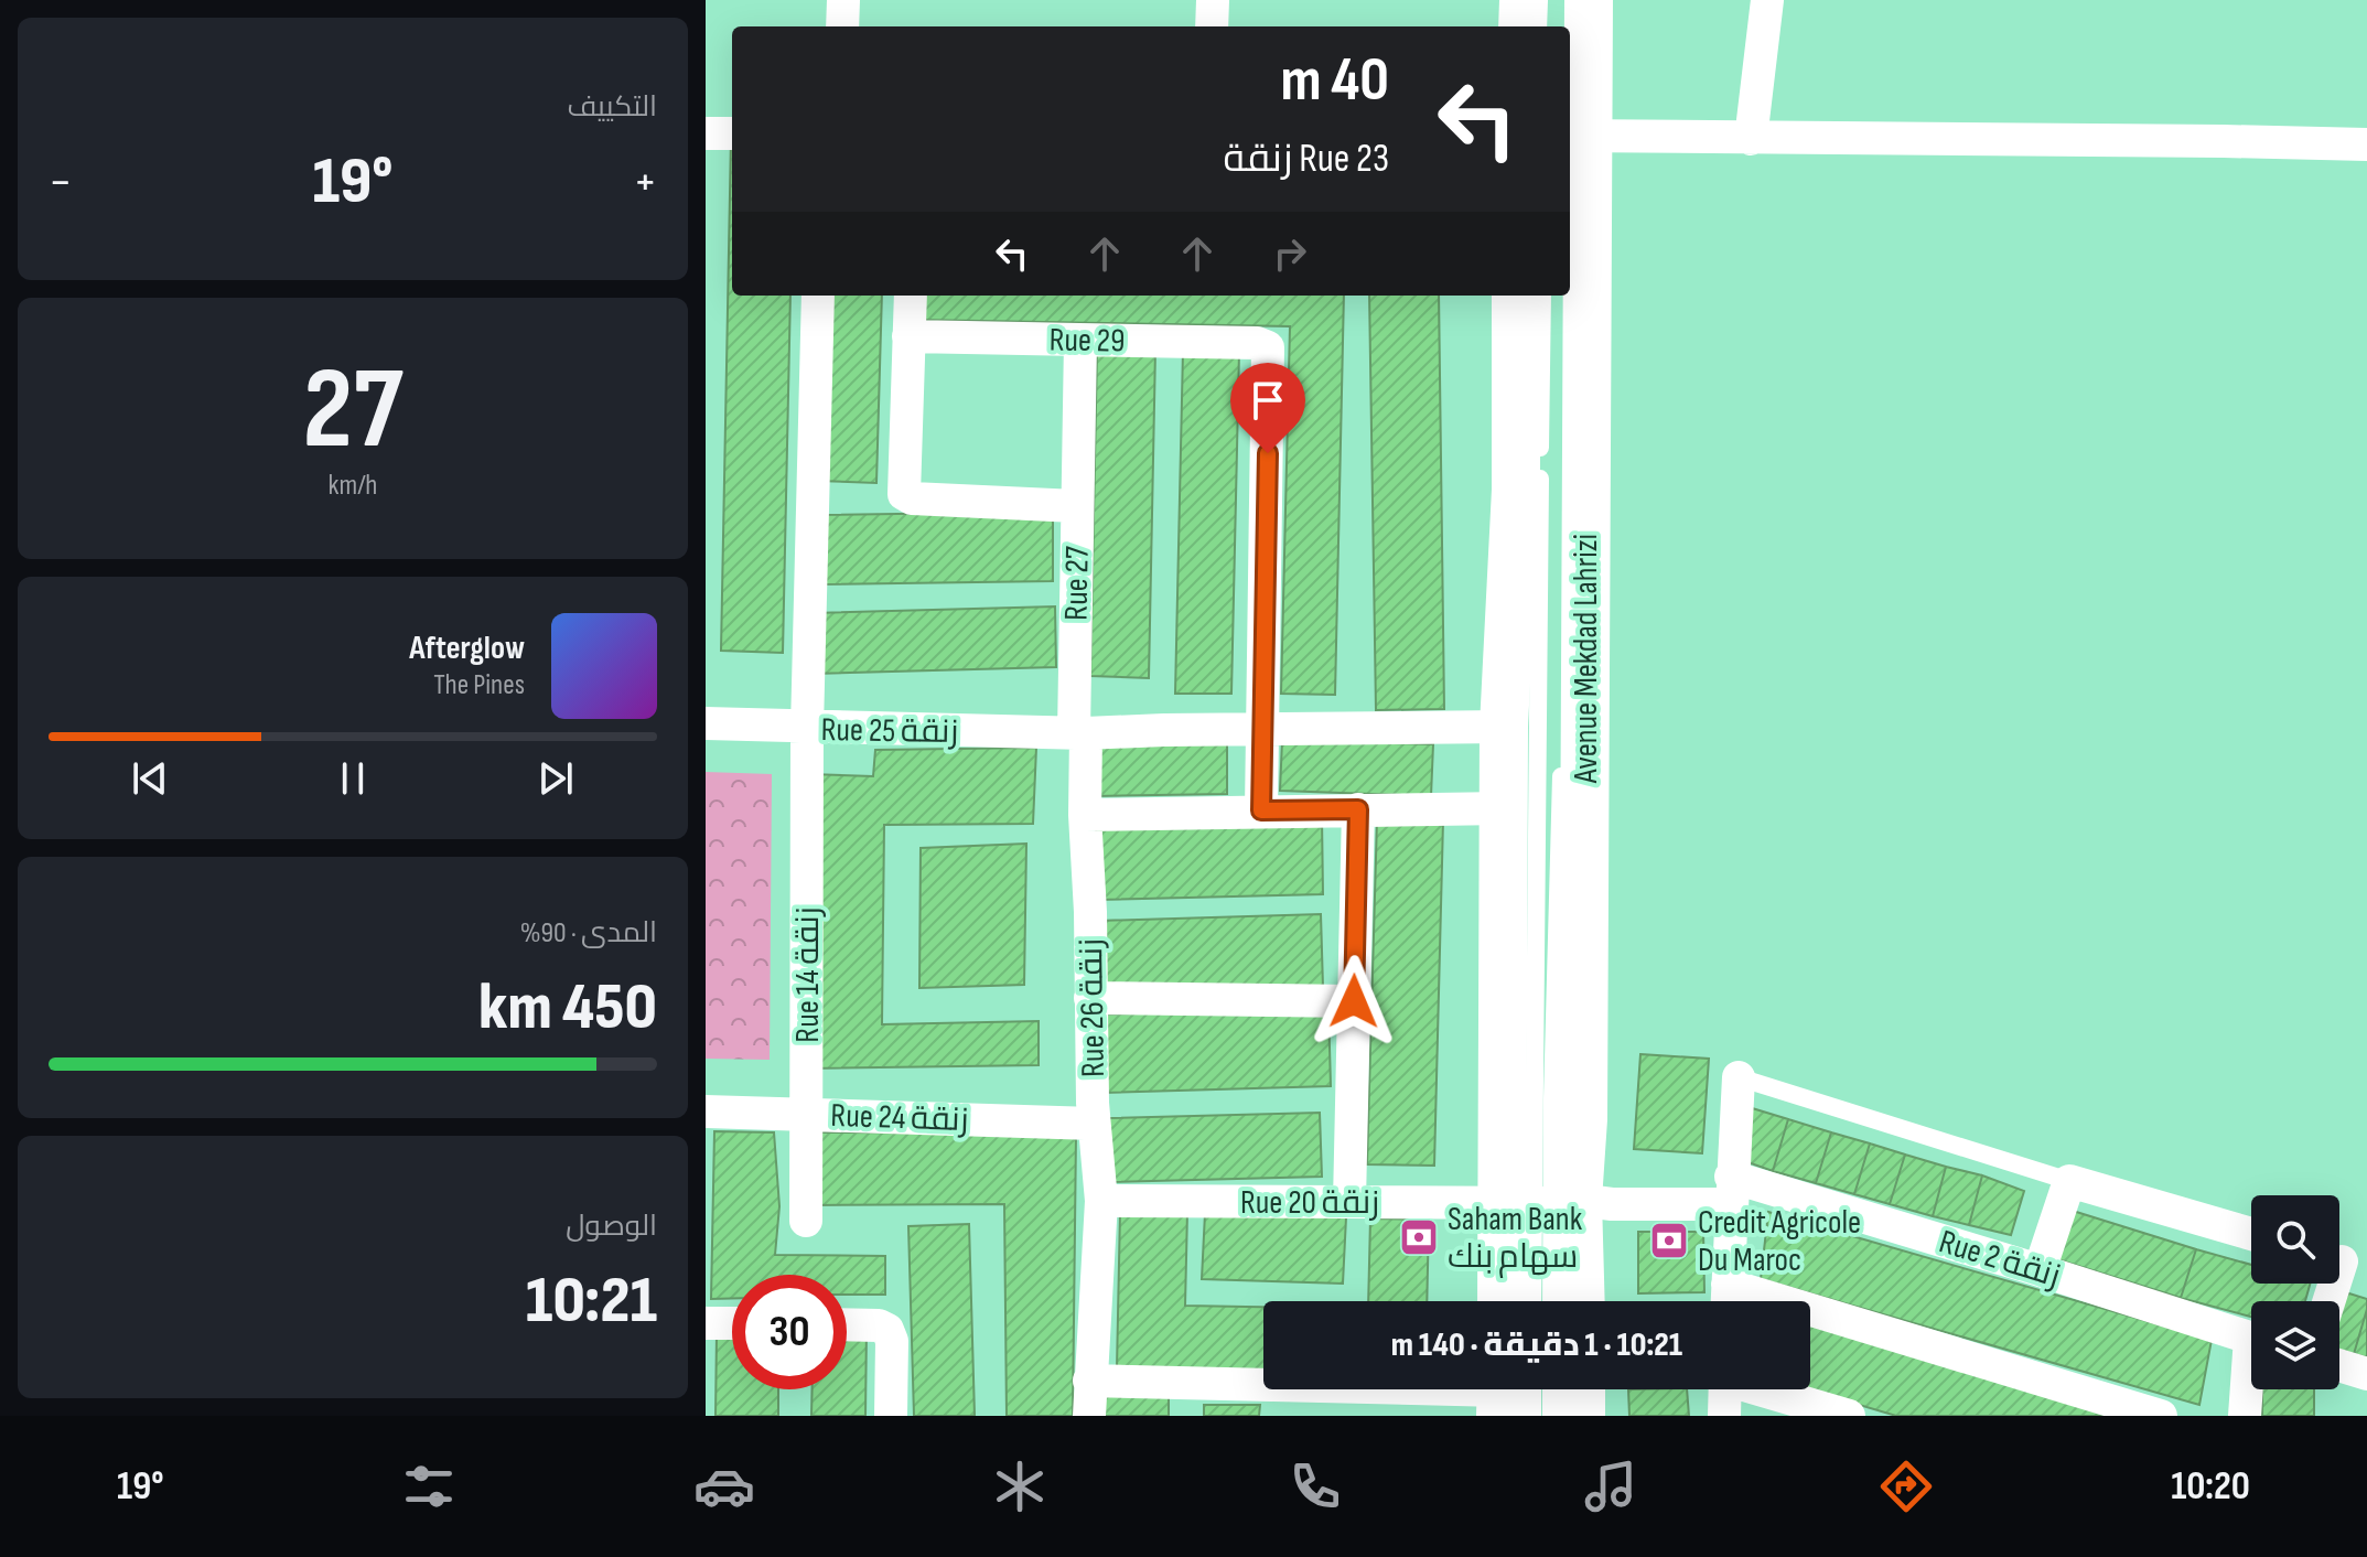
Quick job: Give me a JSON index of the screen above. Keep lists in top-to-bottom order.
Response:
{
  "streets": {
    "main road": ["Avenue Mekdad Lahrizi"],
    "street": [
      "Rue 29",
      "Rue 27",
      "Rue 25 زنقة",
      "Rue 14 زنقة",
      "Rue 26 زنقة",
      "Rue 24 زنقة",
      "Rue 20 زنقة",
      "Rue 2 زنقة"
    ]
  },
  "crossings": [
    ["Rue 29", "Rue 27"],
    ["Rue 29", "Rue 25 زنقة"],
    ["Rue 27", "Rue 25 زنقة"],
    ["Rue 27", "Rue 26 زنقة"],
    ["Avenue Mekdad Lahrizi", "Rue 25 زنقة"],
    ["Avenue Mekdad Lahrizi", "Rue 20 زنقة"],
    ["Rue 25 زنقة", "Rue 14 زنقة"],
    ["Rue 14 زنقة", "Rue 24 زنقة"],
    ["Rue 26 زنقة", "Rue 24 زنقة"],
    ["Rue 26 زنقة", "Rue 20 زنقة"],
    ["Rue 20 زنقة", "Rue 2 زنقة"]
  ],
  "places": {
    "bank": ["Saham Bank سهام بنك", "Credit Agricole Du Maroc"]
  },
  "page": {
    "tile": [
      "التكييف",
      ["27", "km/h"],
      ["المدى · 90%", "450 km"],
      ["الوصول", "10:21"]
    ],
    "turn": ["40 m", "Rue 23 زنقة"],
    "heat": ["−", "19°", "+"],
    "song": ["Afterglow", "The Pines"],
    "limit": "30",
    "trip": "10:21 · 1 دقيقة · 140 m",
    "tabs": ["10:20", "19°"]
  }
}
